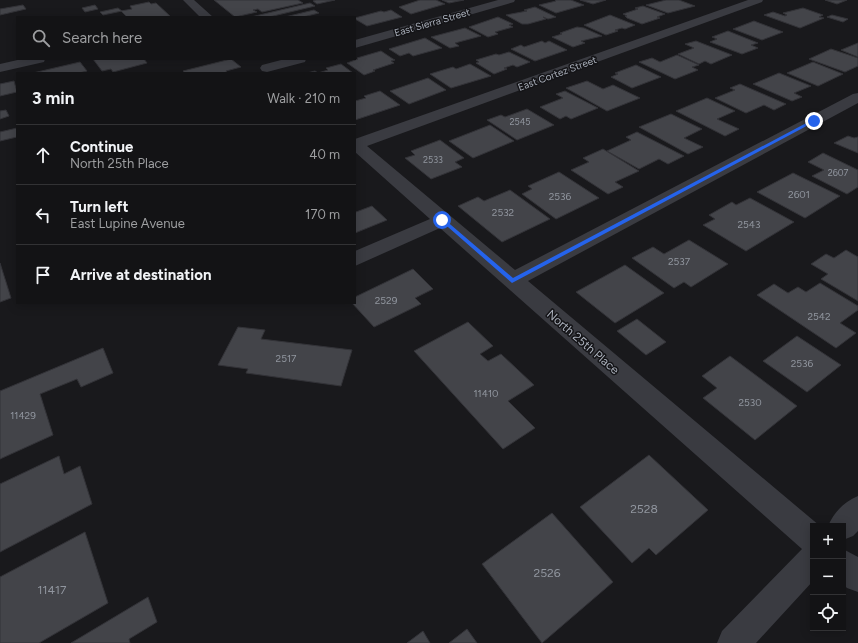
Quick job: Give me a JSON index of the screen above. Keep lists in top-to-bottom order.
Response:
{
  "streets": {
    "street": ["East Sierra Street", "East Cortez Street", "North 25th Place"]
  },
  "crossings": [
    ["East Cortez Street", "North 25th Place"]
  ],
  "house_numbers": [
    "2545",
    "2533",
    "2607",
    "2601",
    "2536",
    "2532",
    "2543",
    "2537",
    "2529",
    "2542",
    "2517",
    "2536",
    "11410",
    "2530",
    "11429",
    "2528",
    "2526",
    "11417"
  ],
  "page": {
    "search": "Search here",
    "heading": ["3 min", "Walk · 210 m"],
    "list": [
      ["Continue", "North 25th Place", "40 m"],
      ["Turn left", "East Lupine Avenue", "170 m"],
      "Arrive at destination"
    ],
    "map_buttons": ["+", "−"]
  }
}
